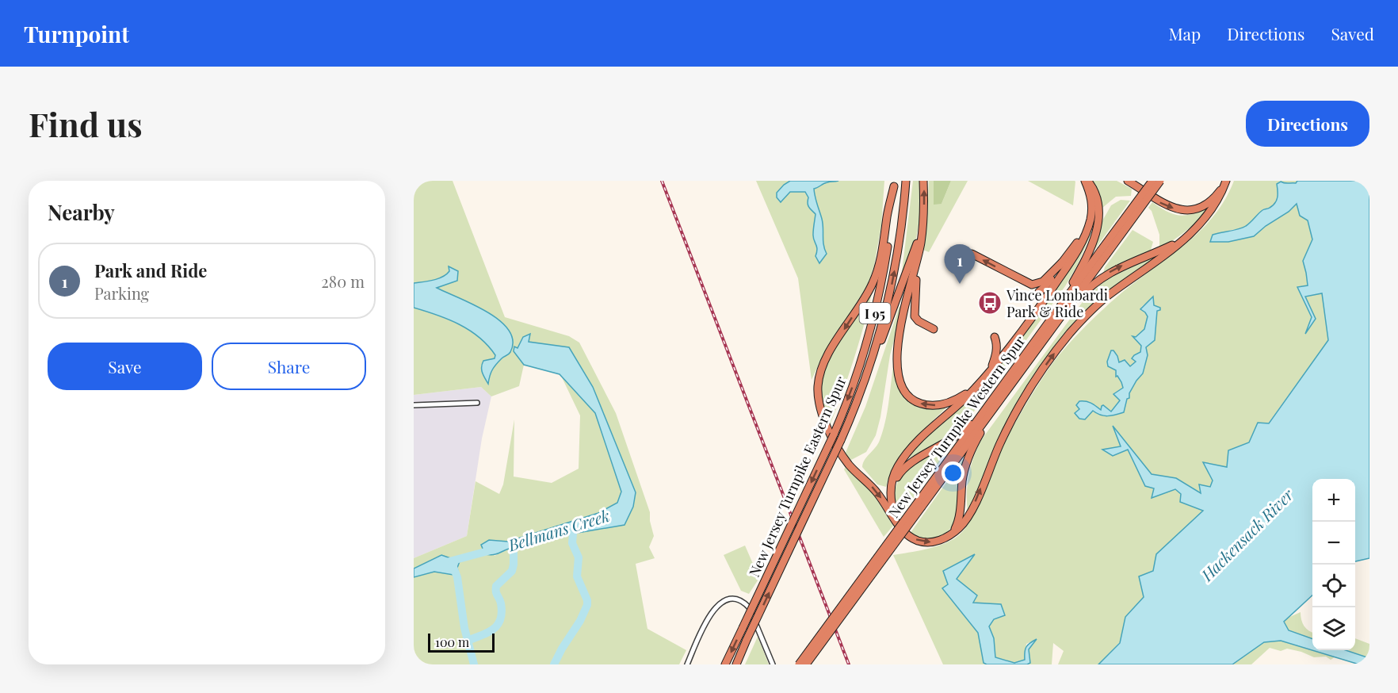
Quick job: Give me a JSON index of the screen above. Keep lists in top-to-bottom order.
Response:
{
  "streets": {
    "highway": ["I 95", "New Jersey Turnpike Western Spur", "New Jersey Turnpike Eastern Spur"]
  },
  "water": ["Bellmans Creek", "Hackensack River"],
  "places": {
    "bus stop": ["Vince Lombardi Park & Ride"]
  },
  "scale_bar": "100 m",
  "page": {
    "header": "Turnpoint",
    "nav": ["Map", "Directions", "Saved"],
    "buttons": [
      "Directions",
      ["Save", "Share"]
    ],
    "title": "Find us",
    "heading": "Nearby",
    "list": [
      {
        "mark": "1",
        "name": "Park and Ride",
        "note": "Parking",
        "value": "280 m"
      }
    ],
    "pins": "1",
    "map_buttons": ["+", "−"],
    "scale": "100 m"
  }
}
